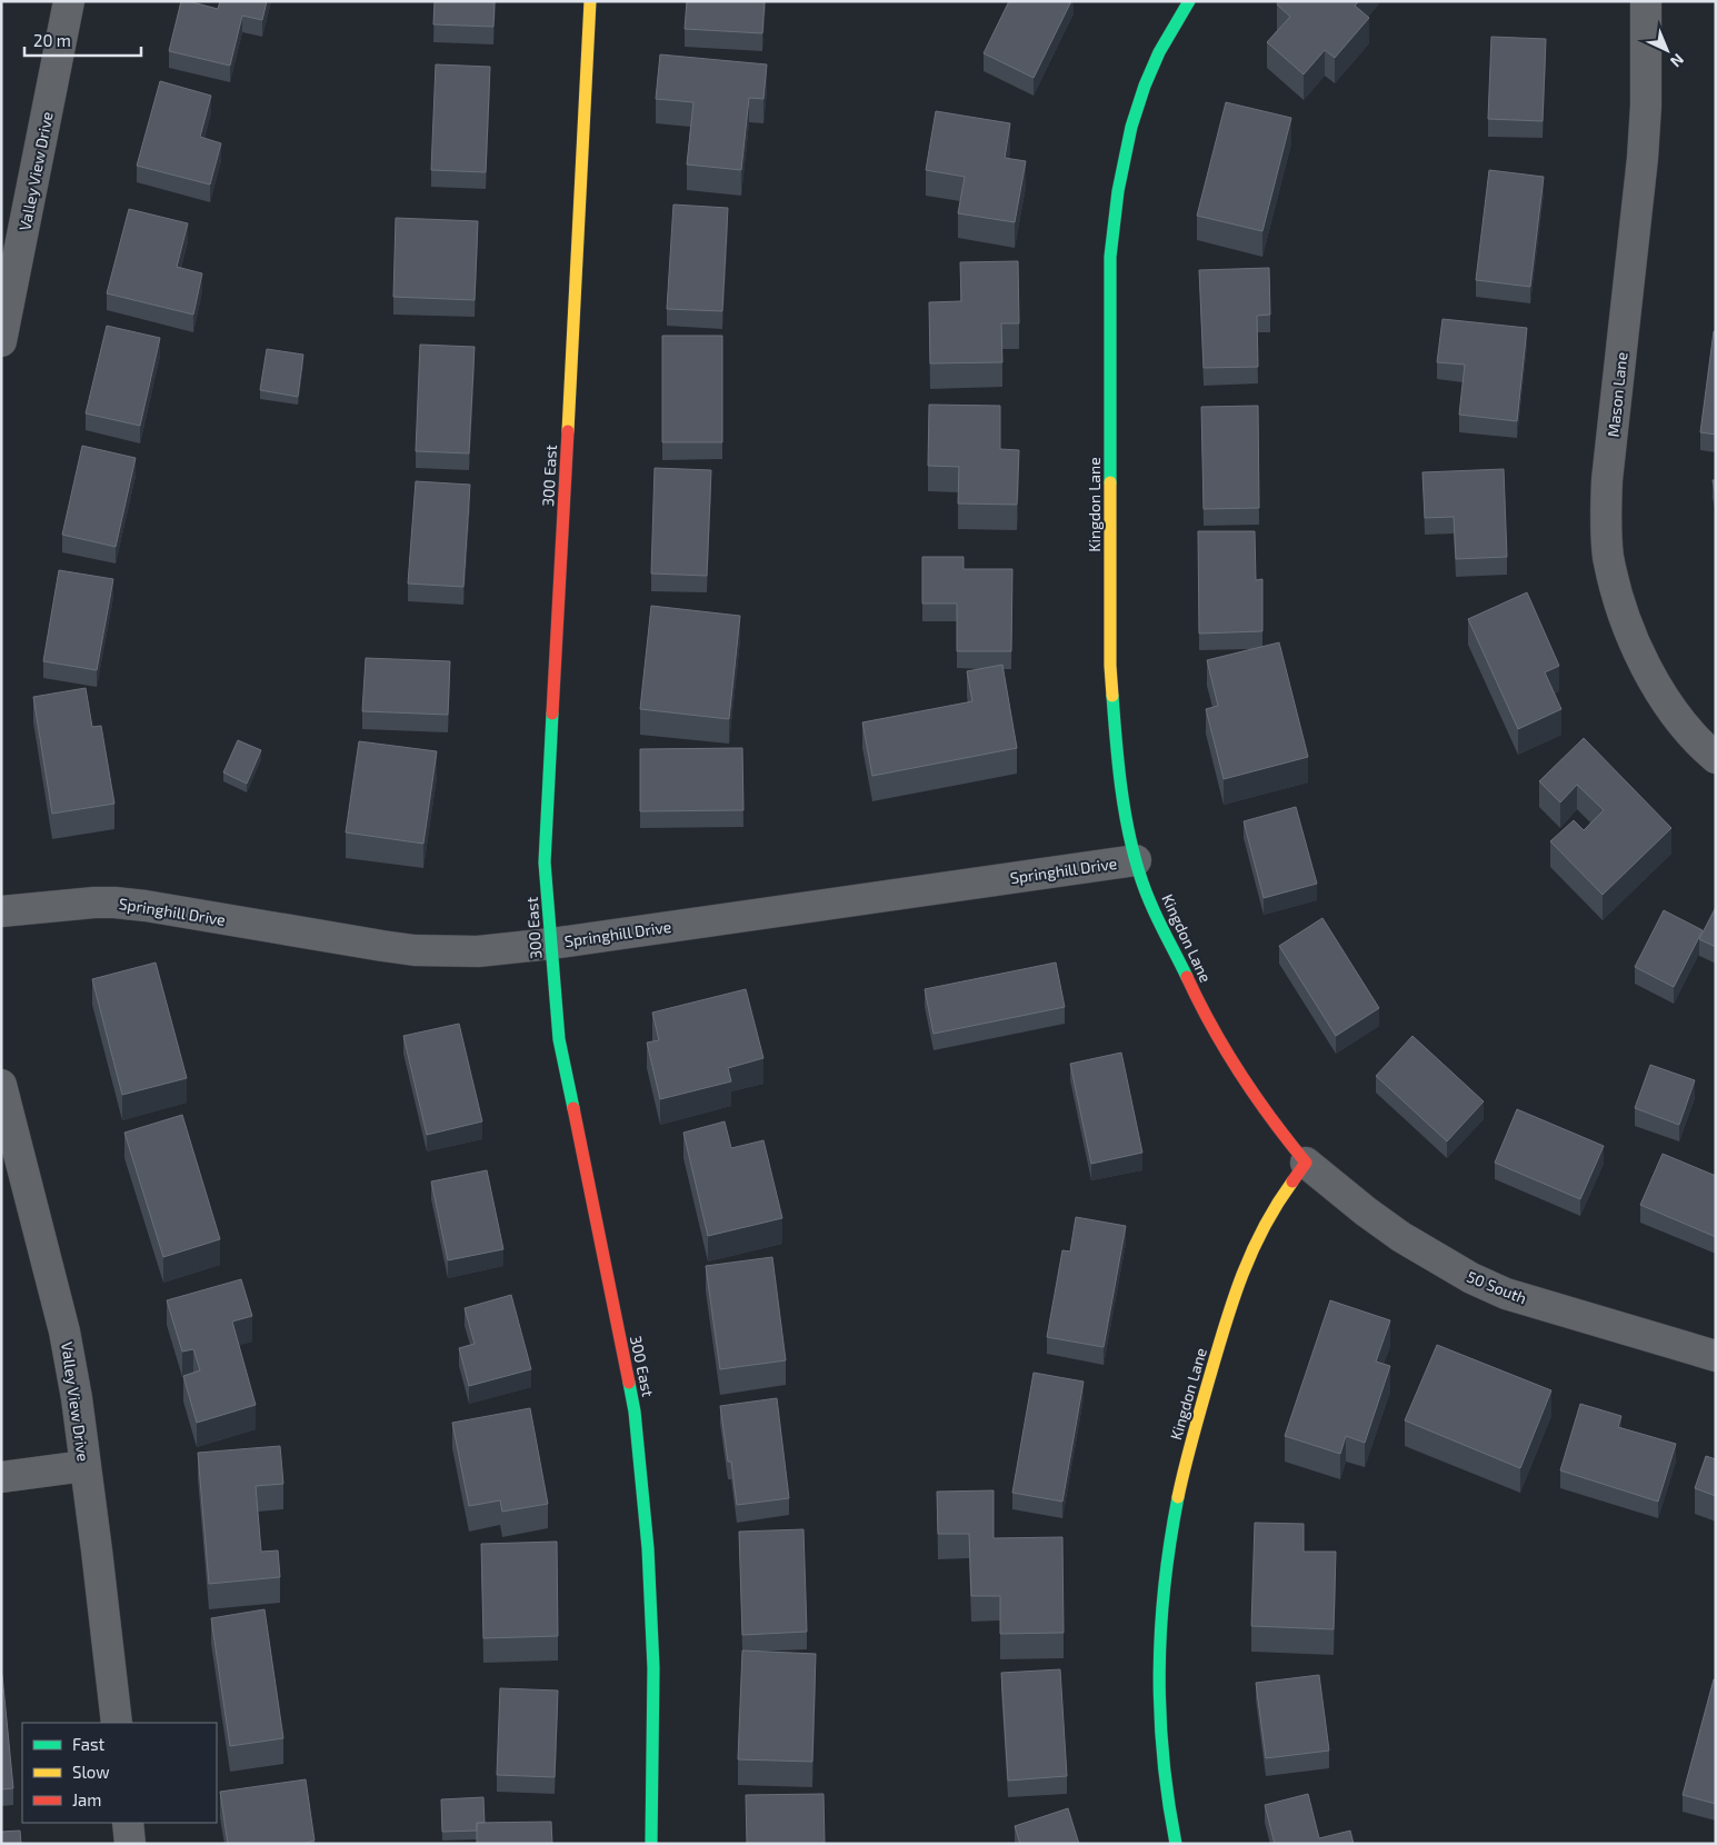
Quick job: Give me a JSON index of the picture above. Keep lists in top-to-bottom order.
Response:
{
  "streets": {
    "street": [
      "Valley View Drive",
      "Mason Lane",
      "300 East",
      "Kingdon Lane",
      "Springhill Drive",
      "50 South"
    ]
  },
  "crossings": [
    ["300 East", "Springhill Drive"],
    ["Kingdon Lane", "Springhill Drive"],
    ["Kingdon Lane", "50 South"]
  ],
  "legend": ["Fast", "Slow", "Jam"],
  "scale_bar": "20 m",
  "north": "bottom right"
}
